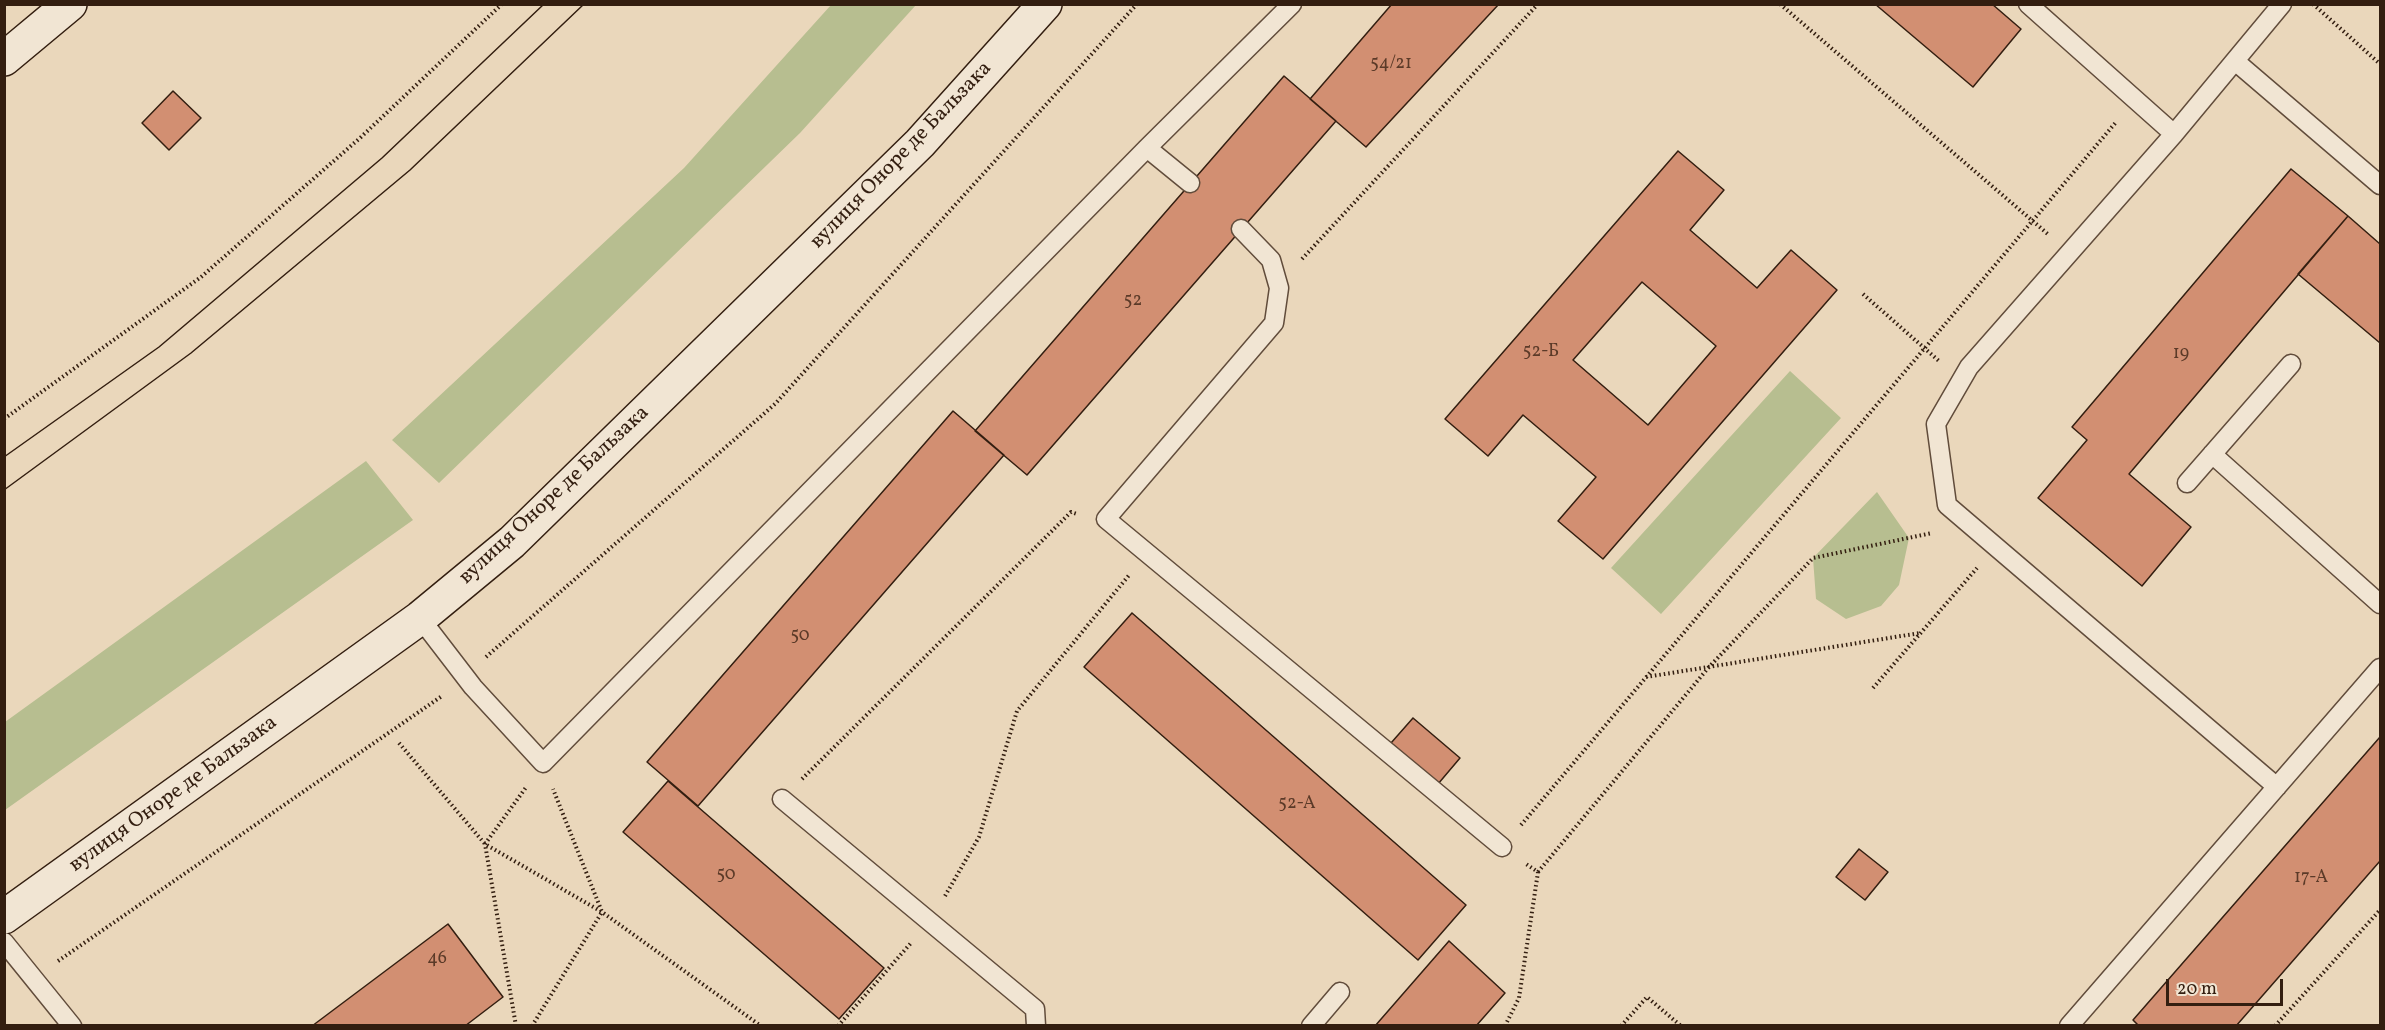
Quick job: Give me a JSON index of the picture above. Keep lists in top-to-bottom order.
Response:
{
  "streets": {
    "street": ["вулиця Оноре де Бальзака"]
  },
  "house_numbers": [
    "54/21",
    "52",
    "52-Б",
    "19",
    "50",
    "52-А",
    "50",
    "17-А",
    "46"
  ],
  "scale_bar": "20 m"
}
